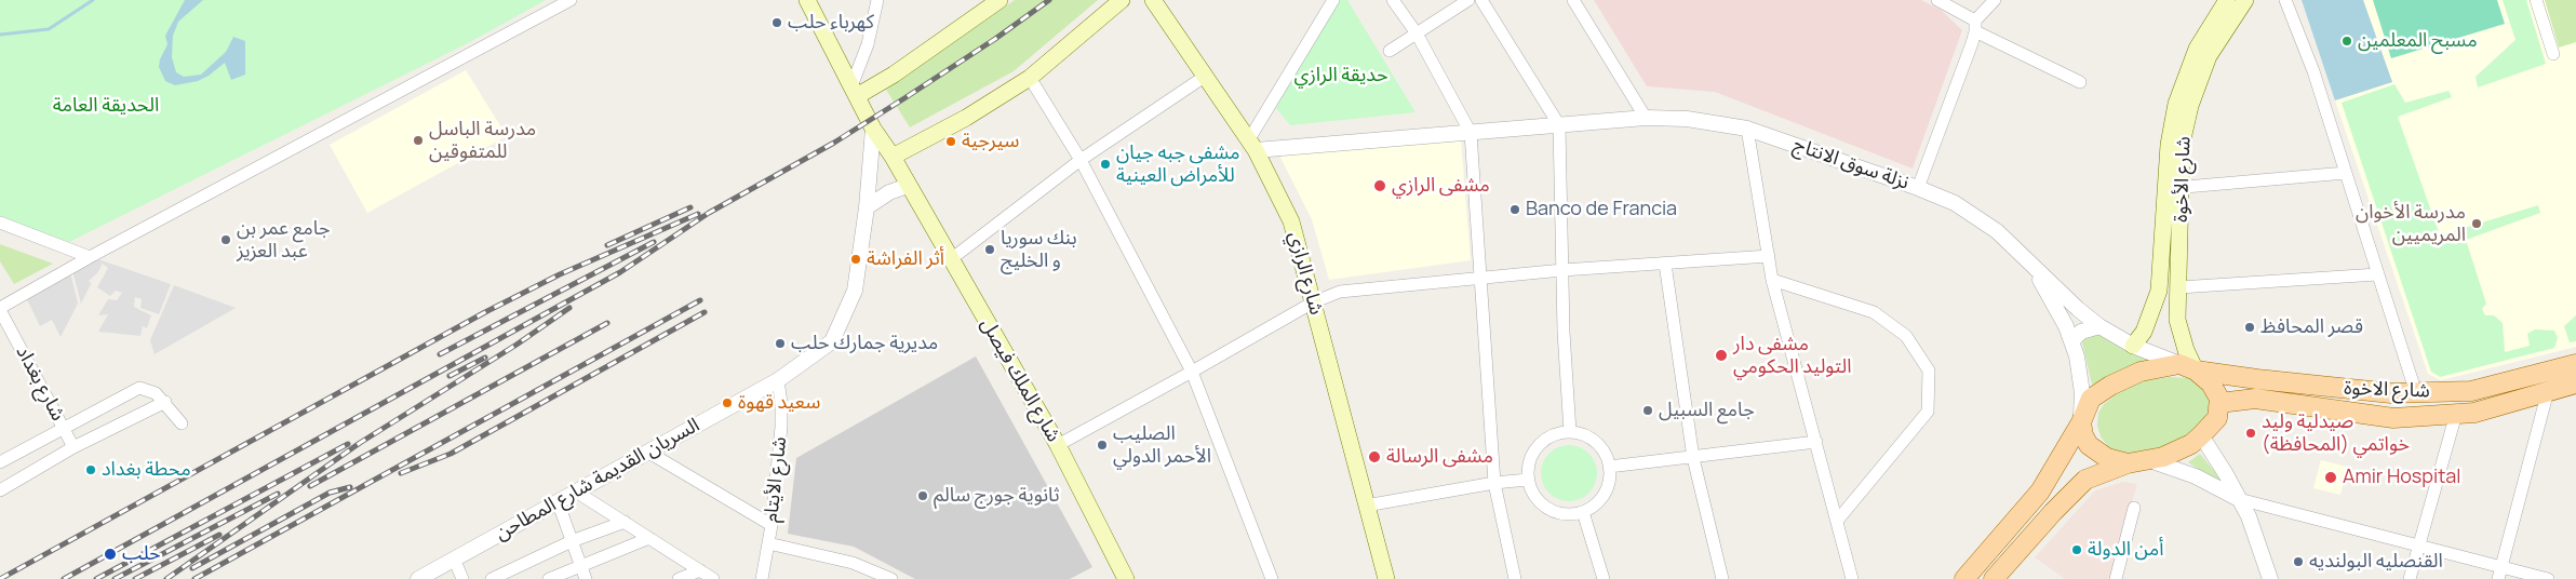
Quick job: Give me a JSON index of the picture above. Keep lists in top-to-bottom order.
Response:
{
  "streets": {
    "main road": [
      "شارع الأخوة",
      "شارع الرازي",
      "شارع الملك فيصل",
      "شارع الاخوة"
    ],
    "street": [
      "نزلة سوق الانتاج",
      "شارع بغداد",
      "السريان القديمة شارع المطاحن",
      "شارع الأيتام"
    ]
  },
  "crossings": [
    ["نزلة سوق الانتاج", "شارع الرازي"],
    ["شارع الأخوة", "شارع الاخوة"],
    ["السريان القديمة شارع المطاحن", "شارع الأيتام"]
  ],
  "parks": ["حديقة الرازي", "الحديقة العامة"],
  "places": [
    "كهرباء حلب",
    "مسبح المعلمين",
    "مدرسة الباسل للمتفوقين",
    "سيرجية",
    "مشفى جبه جيان للأمراض العينية",
    "مشفى الرازي",
    "Banco de Francia",
    "مدرسة الأخوان المريميين",
    "جامع عمر بن عبد العزيز",
    "بنك سوريا و الخليج",
    "أثر الفراشة",
    "قصر المحافظ",
    "مديرية جمارك حلب",
    "مشفى دار التوليد الحكومي",
    "سعيد قهوة",
    "جامع السبيل",
    "صيدلية وليد خواتمي (المحافظة)",
    "الصليب الأحمر الدولي",
    "مشفى الرسالة",
    "محطة بغداد",
    "Amir Hospital",
    "ثانوية جورج سالم",
    "أمن الدولة",
    "حلب",
    "القنصليه البولنديه"
  ]
}
